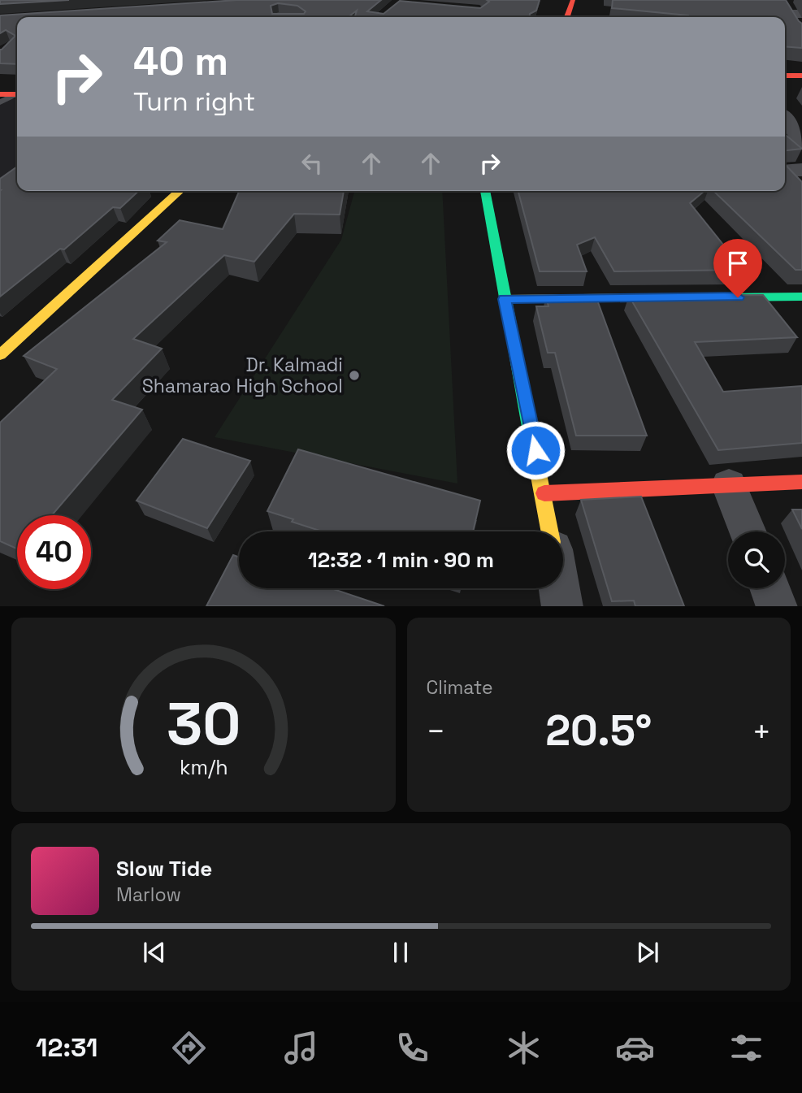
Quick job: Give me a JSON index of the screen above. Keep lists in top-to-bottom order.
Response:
{
  "places": ["Dr. Kalmadi Shamarao High School"],
  "page": {
    "turn": ["40 m", "Turn right"],
    "limit": "40",
    "trip": "12:32 · 1 min · 90 m",
    "tile": "Climate",
    "heat": ["−", "20.5°", "+"],
    "song": ["Slow Tide", "Marlow"],
    "tabs": "12:31",
    "gauge": ["30", "km/h"]
  }
}
